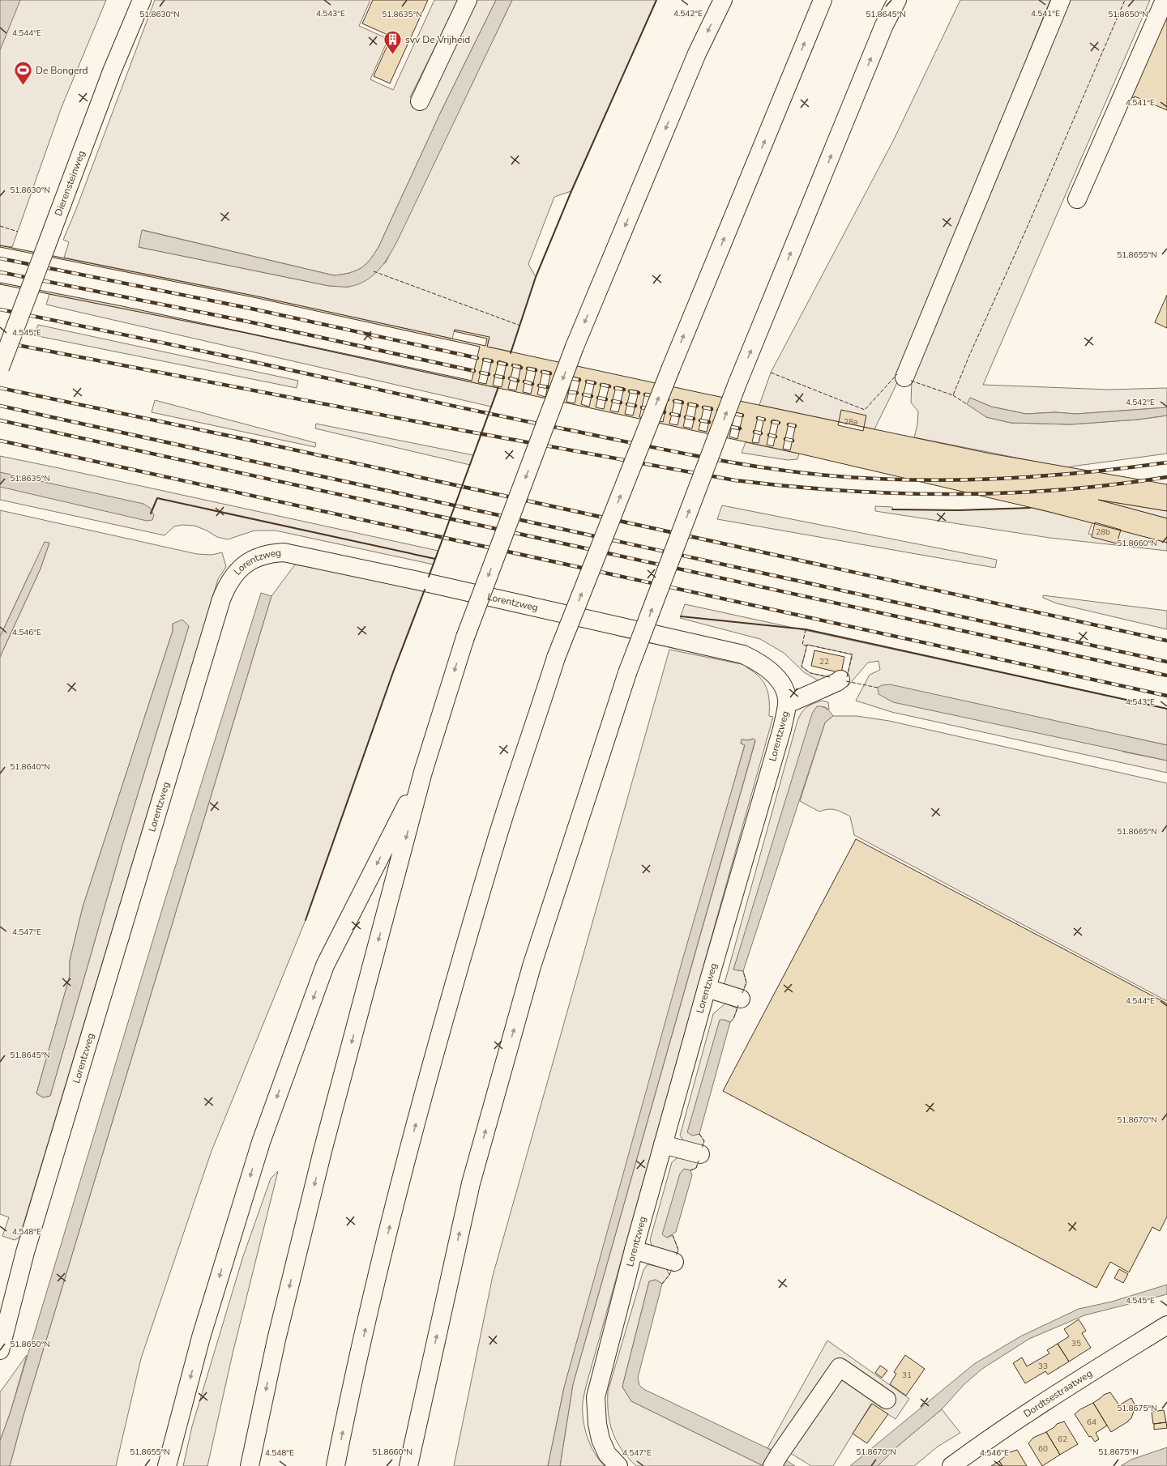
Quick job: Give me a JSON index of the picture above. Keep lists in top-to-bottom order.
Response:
{
  "streets": {
    "main road": ["Dierensteinweg", "Lorentzweg", "Dordtsestraatweg"]
  },
  "places": {
    "building": ["svv De Vrijheid"],
    "sports": ["De Bongerd"]
  },
  "house_numbers": [
    "28a",
    "28b",
    "22",
    "35",
    "33",
    "31",
    "64",
    "62",
    "60"
  ],
  "coordinates": [
    "4.542°E",
    "4.543°E",
    "4.541°E",
    "51.8630°N",
    "51.8635°N",
    "51.8645°N",
    "51.8650°N",
    "4.544°E",
    "51.8655°N",
    "4.545°E",
    "51.8660°N",
    "4.546°E",
    "51.8640°N",
    "51.8665°N",
    "4.547°E",
    "51.8670°N",
    "4.548°E",
    "51.8675°N"
  ]
}
